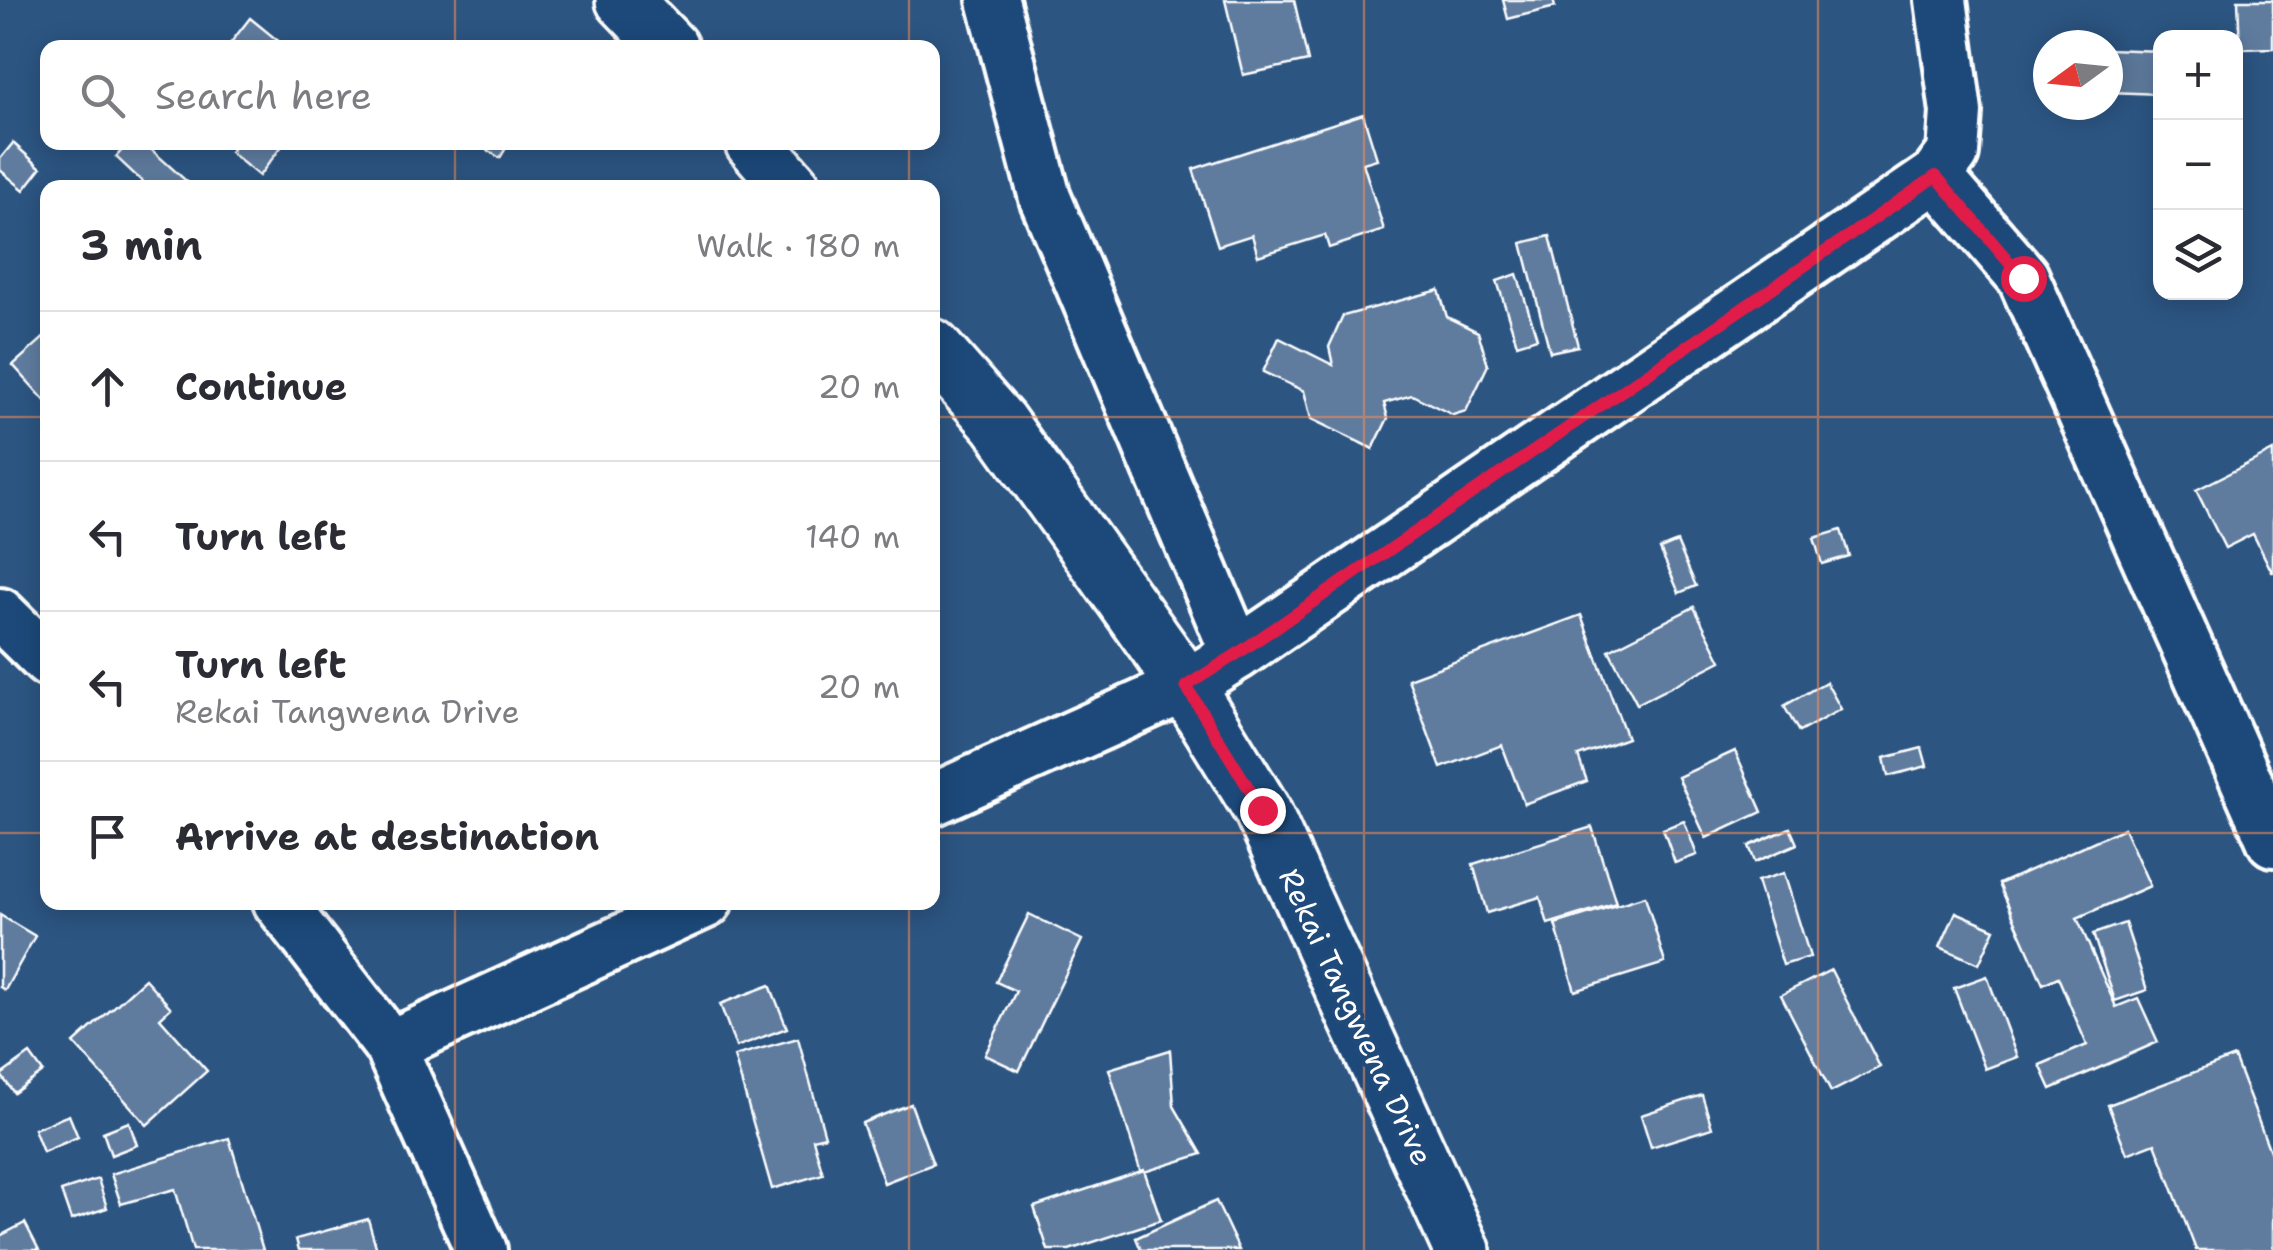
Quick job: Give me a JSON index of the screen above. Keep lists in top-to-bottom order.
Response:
{
  "streets": {
    "street": ["Rekai Tangwena Drive"]
  },
  "north": "left",
  "page": {
    "map_buttons": ["+", "−"],
    "search": "Search here",
    "heading": ["3 min", "Walk · 180 m"],
    "list": [
      ["Continue", "20 m"],
      ["Turn left", "140 m"],
      ["Turn left", "Rekai Tangwena Drive", "20 m"],
      "Arrive at destination"
    ]
  }
}
